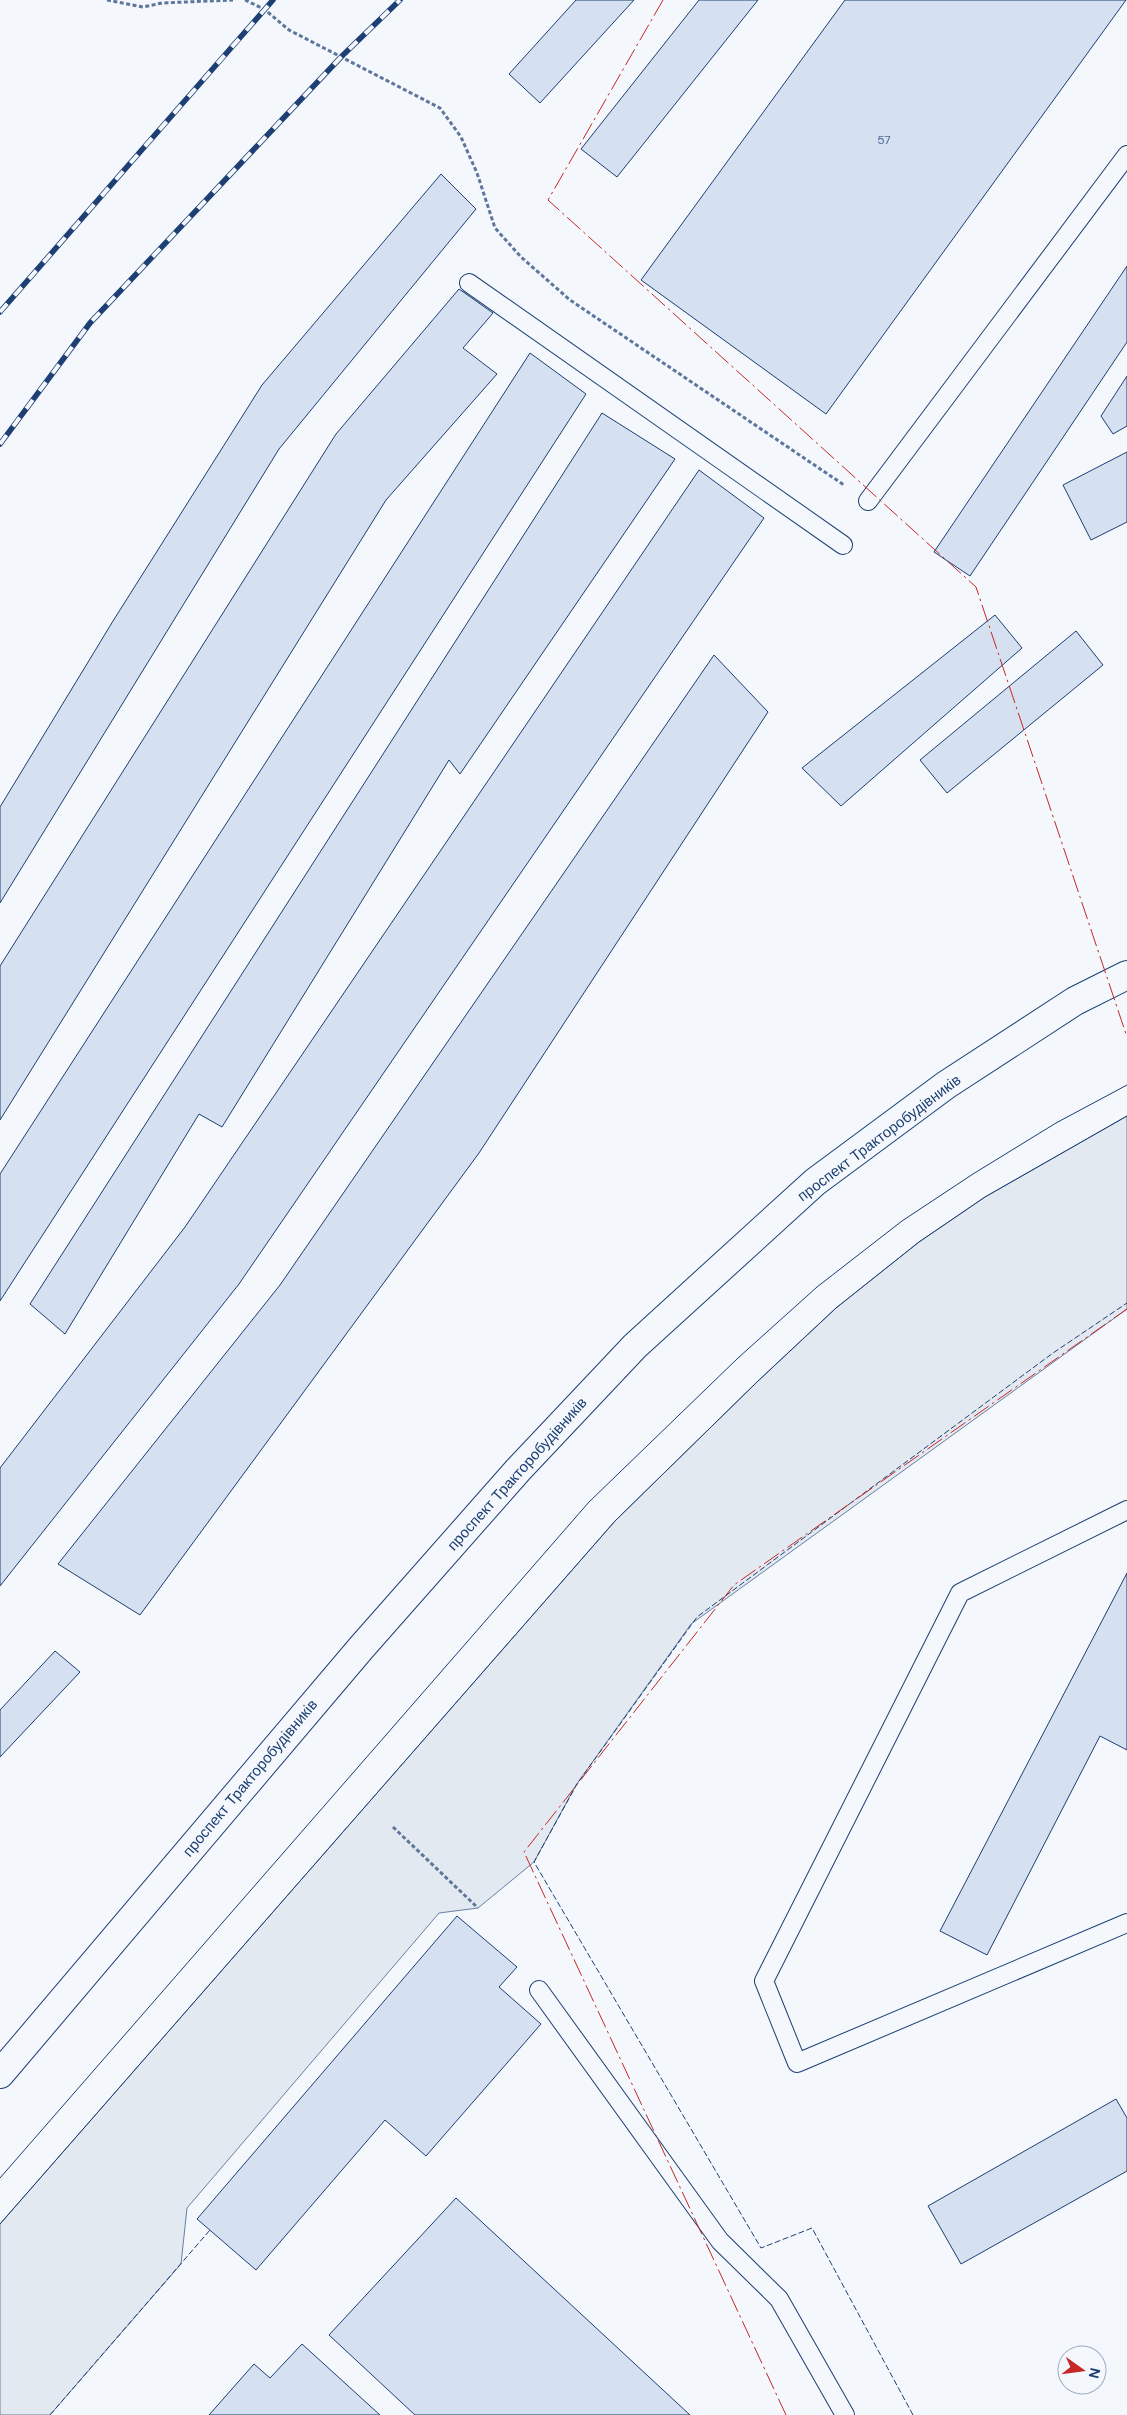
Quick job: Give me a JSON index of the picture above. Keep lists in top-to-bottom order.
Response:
{
  "streets": {
    "main road": ["проспект Тракторобудівників"]
  },
  "house_numbers": ["57"],
  "north": "right"
}
